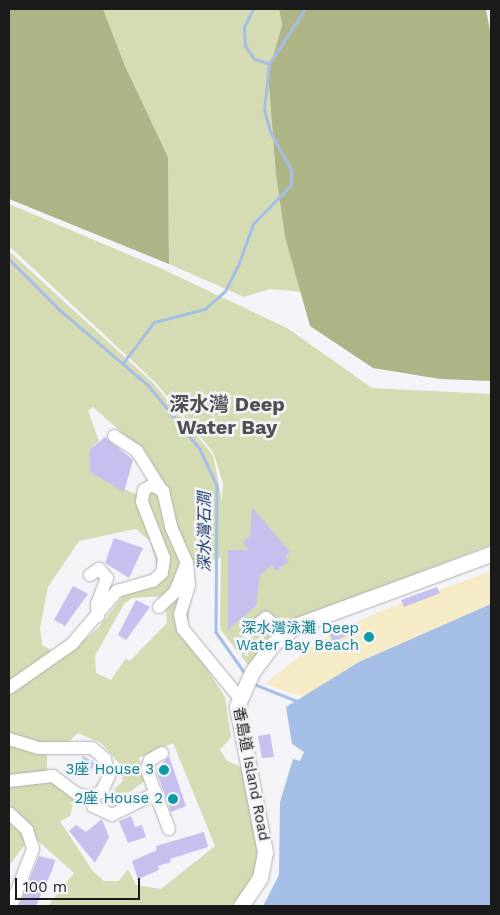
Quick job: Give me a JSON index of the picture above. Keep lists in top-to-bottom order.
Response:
{
  "streets": {
    "main road": ["香島道 Island Road"]
  },
  "districts": ["深水灣 Deep Water Bay"],
  "water": ["深水灣石澗"],
  "places": ["深水灣泳灘 Deep Water Bay Beach", "3座 House 3", "2座 House 2"],
  "scale_bar": "100 m"
}
